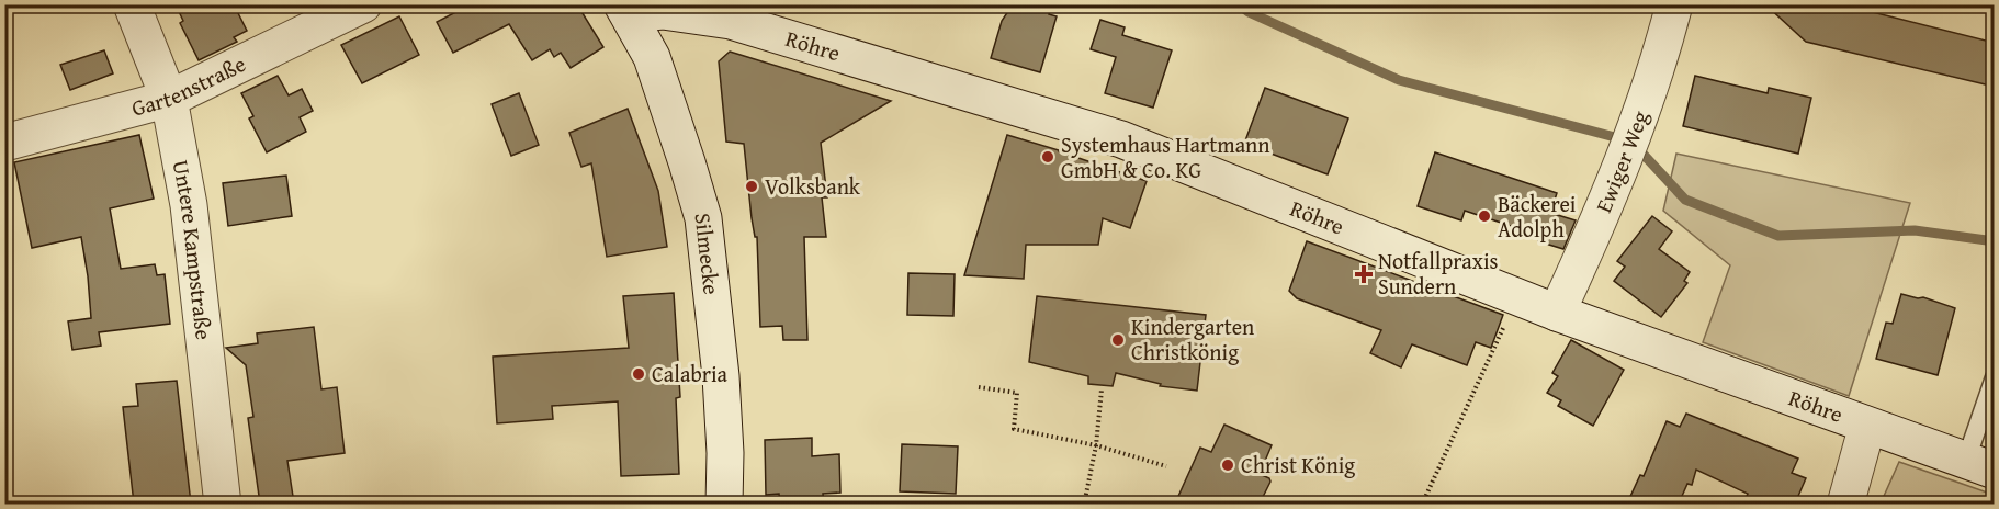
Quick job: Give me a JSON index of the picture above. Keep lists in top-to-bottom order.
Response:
{
  "streets": {
    "main road": [
      "Röhre",
      "Gartenstraße",
      "Ewiger Weg",
      "Untere Kampstraße",
      "Silmecke"
    ]
  },
  "crossings": [
    ["Röhre", "Ewiger Weg"],
    ["Röhre", "Silmecke"],
    ["Gartenstraße", "Untere Kampstraße"]
  ],
  "places": {
    "other": [
      "Systemhaus Hartmann GmbH & Co. KG",
      "Volksbank",
      "Bäckerei Adolph",
      "Kindergarten Christkönig",
      "Calabria",
      "Christ König"
    ],
    "health": ["Notfallpraxis Sundern"]
  }
}
